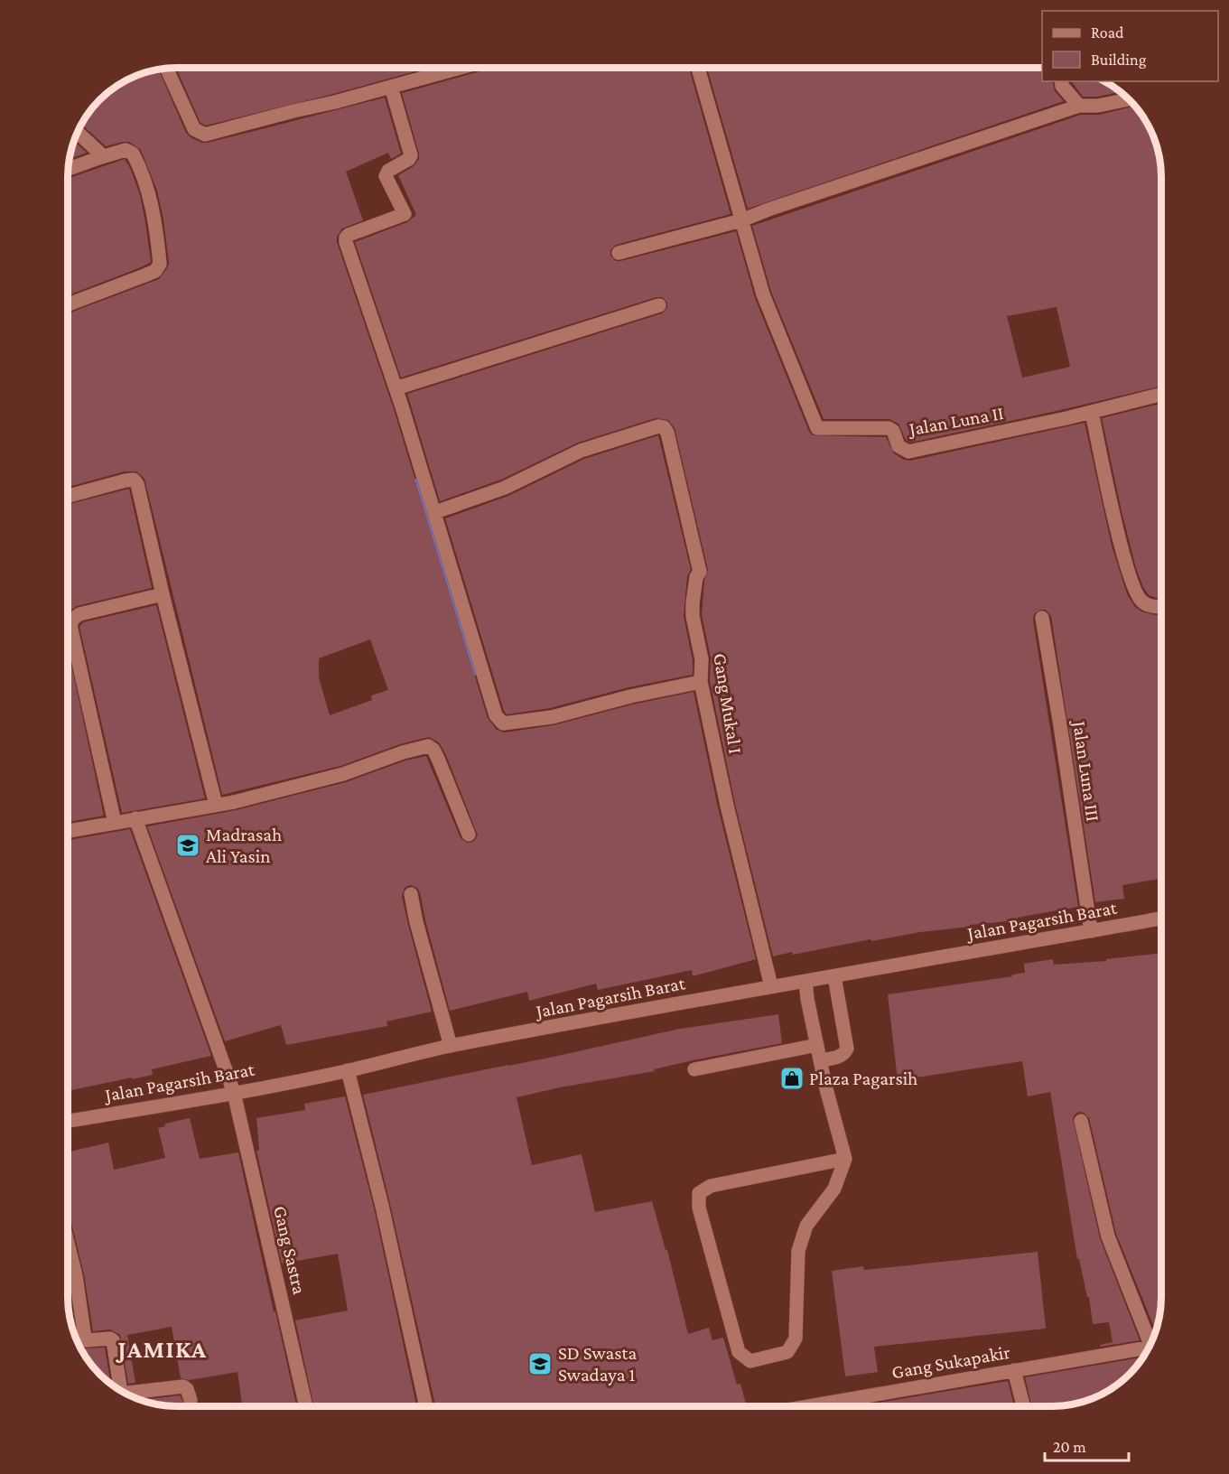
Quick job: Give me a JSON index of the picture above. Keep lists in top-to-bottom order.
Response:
{
  "streets": {
    "street": [
      "Jalan Luna II",
      "Gang Mukal I",
      "Jalan Luna III",
      "Jalan Pagarsih Barat",
      "Gang Sastra",
      "Gang Sukapakir"
    ]
  },
  "crossings": [
    ["Gang Mukal I", "Jalan Pagarsih Barat"],
    ["Jalan Luna III", "Jalan Pagarsih Barat"],
    ["Jalan Pagarsih Barat", "Gang Sastra"]
  ],
  "districts": ["JAMIKA"],
  "places": {
    "school or university": ["Madrasah Ali Yasin", "SD Swasta Swadaya 1"],
    "shop": ["Plaza Pagarsih"]
  },
  "legend": ["Road", "Building"],
  "scale_bar": "20 m"
}
